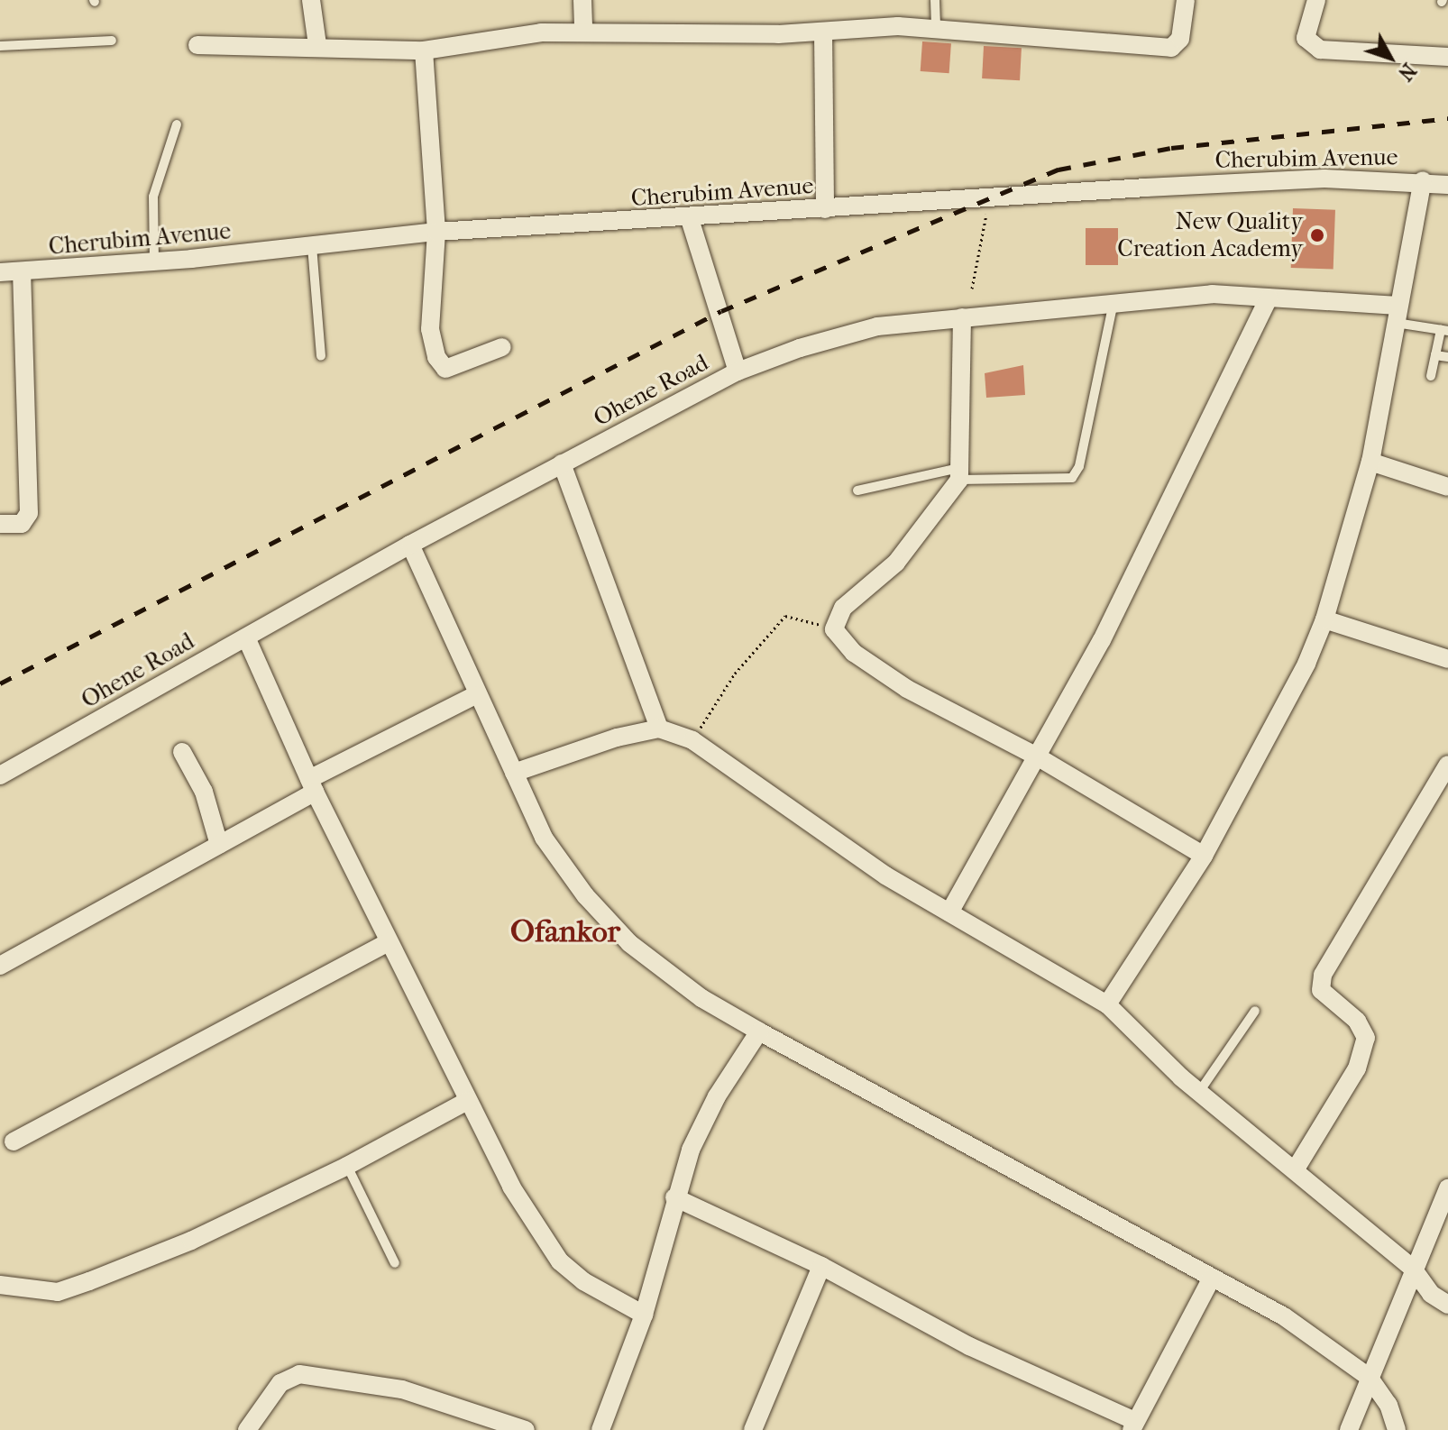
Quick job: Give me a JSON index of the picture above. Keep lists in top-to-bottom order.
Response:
{
  "streets": {
    "street": ["Cherubim Avenue", "Ohene Road"]
  },
  "districts": ["Ofankor"],
  "places": ["New Quality Creation Academy"],
  "north": "bottom right"
}
